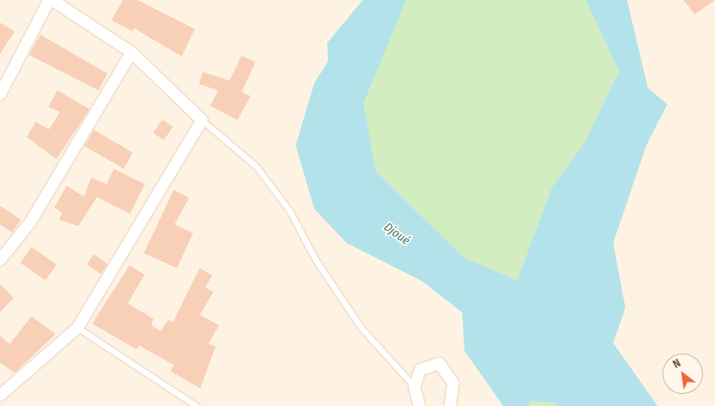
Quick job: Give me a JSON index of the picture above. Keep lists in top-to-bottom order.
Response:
{
  "water": ["Djoué"],
  "north": "top left"
}
